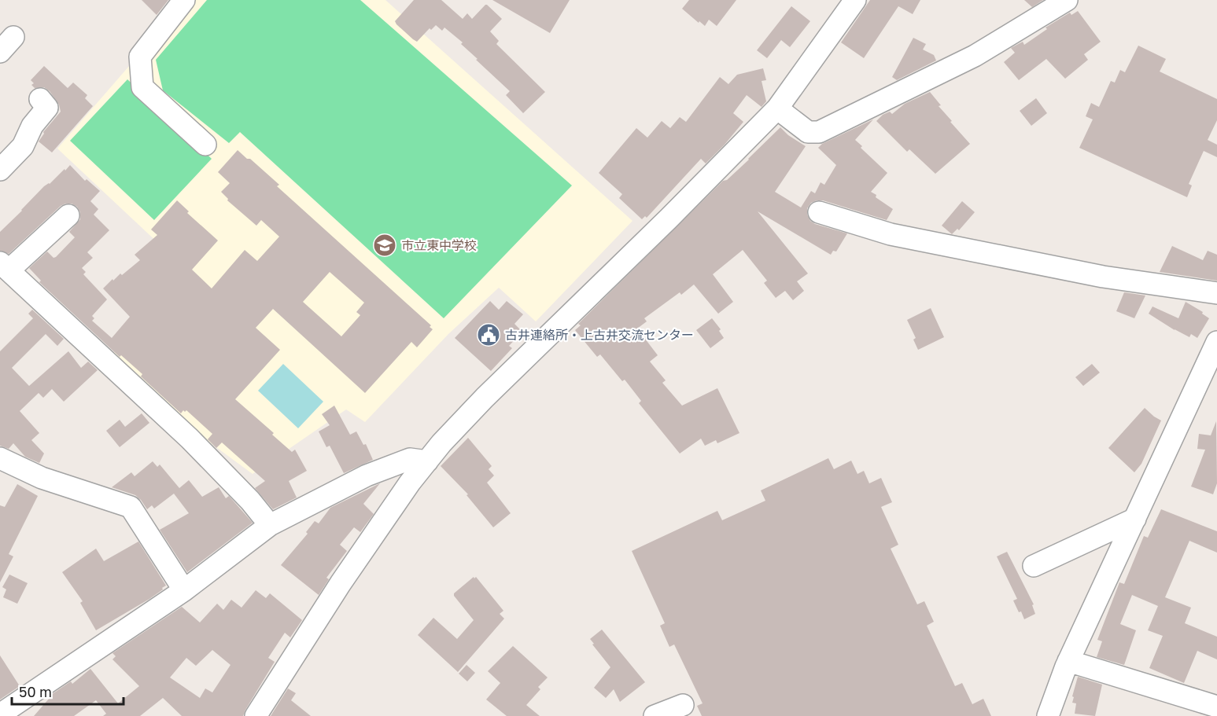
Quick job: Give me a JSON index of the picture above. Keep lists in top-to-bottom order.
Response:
{
  "places": {
    "school or university": ["市立東中学校"],
    "public building": ["古井連絡所・上古井交流センター"]
  },
  "scale_bar": "50 m"
}
